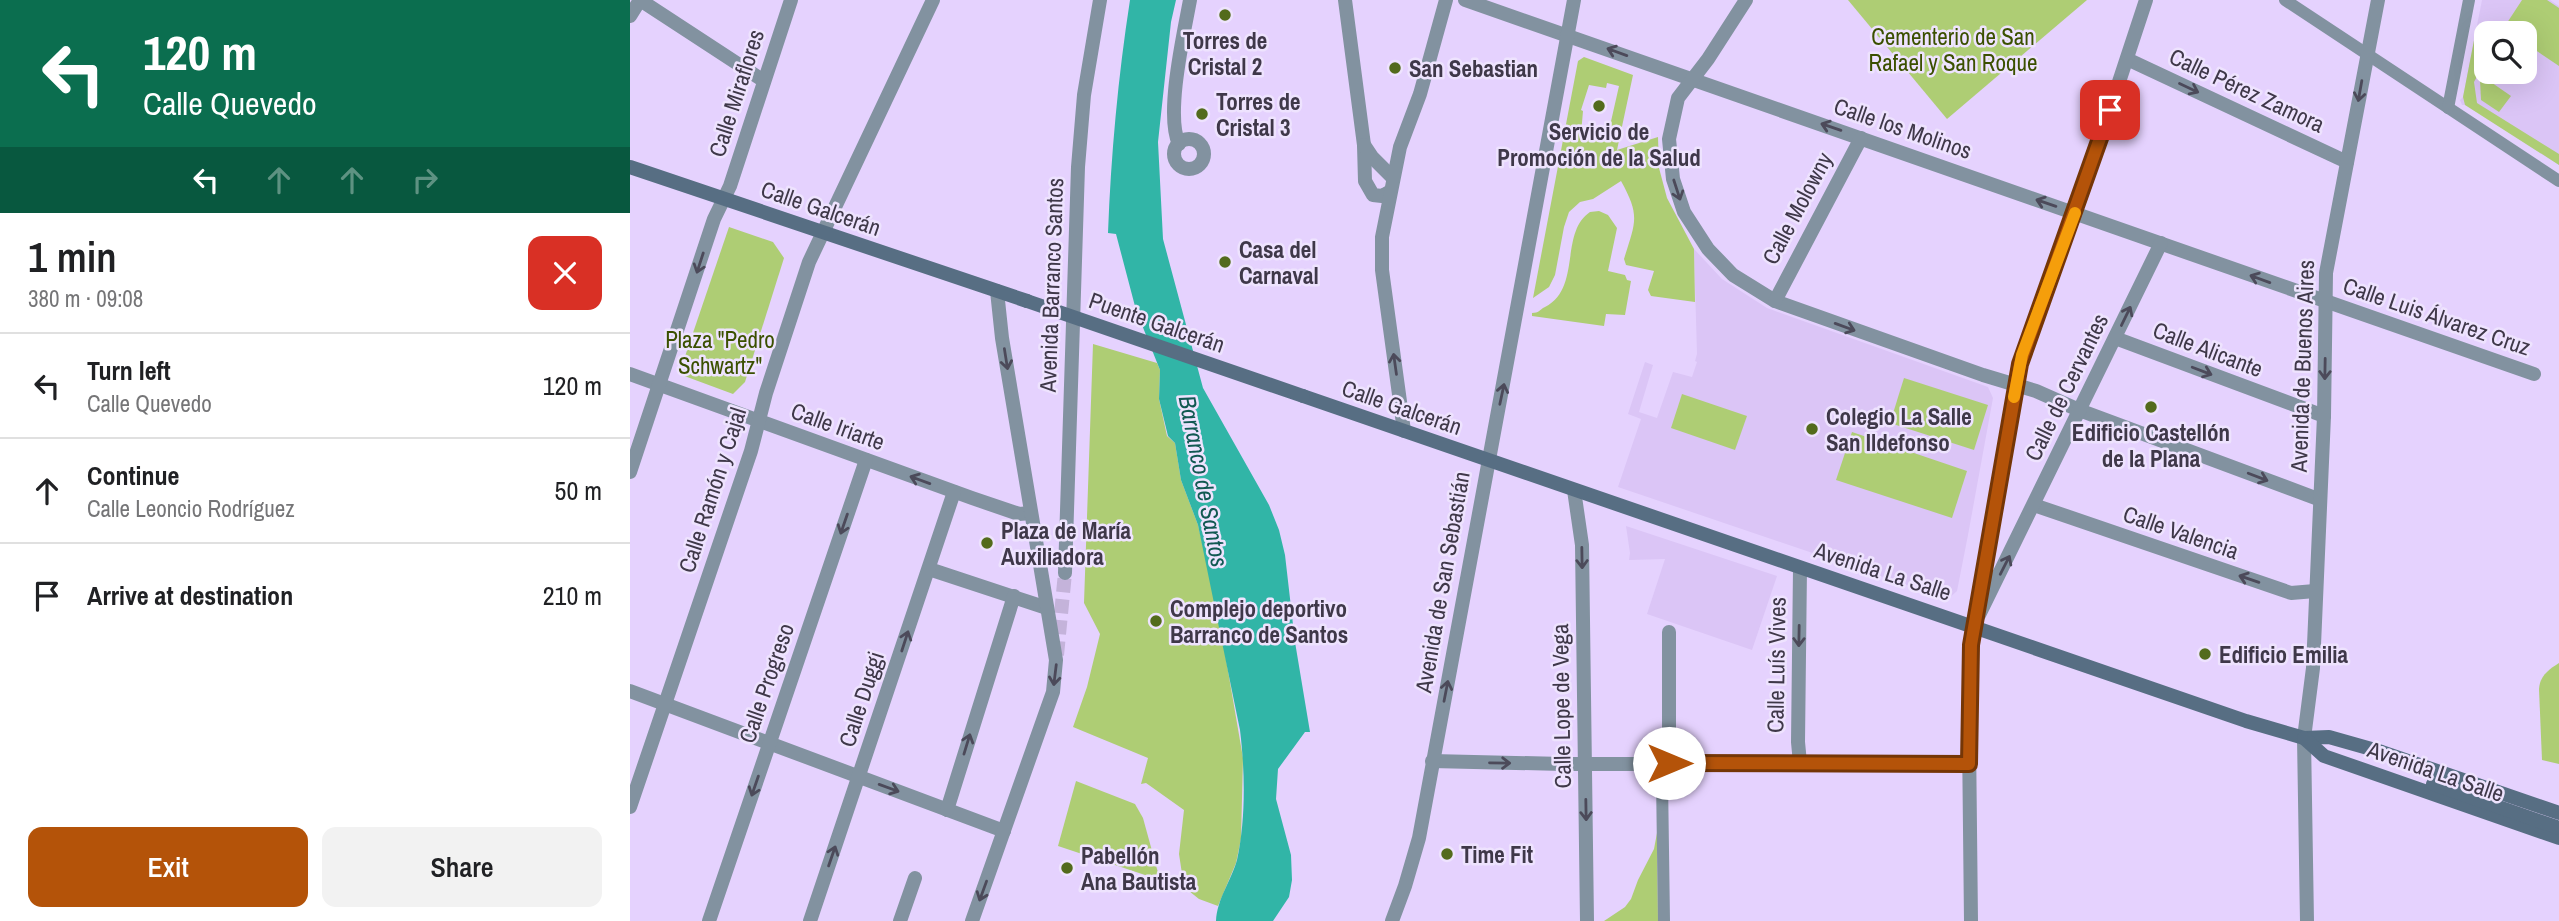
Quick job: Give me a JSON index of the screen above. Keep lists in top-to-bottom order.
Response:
{
  "streets": {
    "main road": ["Calle Galcerán", "Puente Galcerán", "Avenida La Salle"],
    "street": [
      "Calle Pérez Zamora",
      "Calle Miraflores",
      "Calle los Molinos",
      "Calle Molowny",
      "Avenida Barranco Santos",
      "Calle Luis Álvarez Cruz",
      "Calle Alicante",
      "Avenida de Buenos Aires",
      "Calle de Cervantes",
      "Calle Iriarte",
      "Calle Ramón y Cajal",
      "Calle Valencia",
      "Avenida de San Sebastián",
      "Calle Luís Vives",
      "Calle Progreso",
      "Calle Duggi",
      "Calle Lope de Vega"
    ]
  },
  "crossings": [
    ["Calle Pérez Zamora", "Avenida de Buenos Aires"],
    ["Calle Miraflores", "Calle Galcerán"],
    ["Calle Miraflores", "Calle Iriarte"],
    ["Calle los Molinos", "Calle Molowny"],
    ["Calle los Molinos", "Calle Luis Álvarez Cruz"],
    ["Calle los Molinos", "Avenida de Buenos Aires"],
    ["Calle los Molinos", "Calle de Cervantes"],
    ["Calle los Molinos", "Avenida de San Sebastián"],
    ["Calle Galcerán", "Puente Galcerán"],
    ["Calle Galcerán", "Calle Ramón y Cajal"],
    ["Calle Galcerán", "Avenida La Salle"],
    ["Calle Galcerán", "Avenida de San Sebastián"],
    ["Calle Luis Álvarez Cruz", "Avenida de Buenos Aires"],
    ["Calle Alicante", "Avenida de Buenos Aires"],
    ["Calle Alicante", "Calle de Cervantes"],
    ["Avenida de Buenos Aires", "Calle Valencia"],
    ["Avenida de Buenos Aires", "Avenida La Salle"],
    ["Calle de Cervantes", "Calle Valencia"],
    ["Calle de Cervantes", "Avenida La Salle"],
    ["Calle Iriarte", "Calle Ramón y Cajal"],
    ["Calle Iriarte", "Calle Progreso"],
    ["Calle Iriarte", "Calle Duggi"],
    ["Avenida La Salle", "Avenida de San Sebastián"],
    ["Avenida La Salle", "Calle Luís Vives"],
    ["Avenida La Salle", "Calle Lope de Vega"]
  ],
  "one_way": [
    "Calle Miraflores",
    "Calle los Molinos",
    "Avenida de San Sebastián",
    "Calle Luís Vives",
    "Calle Progreso"
  ],
  "water": ["Barranco de Santos"],
  "parks": ["Cementerio de San Rafael y San Roque", "Plaza \"Pedro Schwartz\""],
  "places": [
    "Torres de Cristal 2",
    "San Sebastian",
    "Servicio de Promoción de la Salud",
    "Torres de Cristal 3",
    "Casa del Carnaval",
    "Edificio Castellón de la Plana",
    "Colegio La Salle San Ildefonso",
    "Plaza de María Auxiliadora",
    "Complejo deportivo Barranco de Santos",
    "Edificio Emilia",
    "Time Fit",
    "Pabellón Ana Bautista"
  ],
  "page": {
    "turn": ["120 m", "Calle Quevedo"],
    "heading": ["1 min", "380 m · 09:08"],
    "list": [
      {
        "name": "Turn left",
        "note": "Calle Quevedo",
        "value": "120 m"
      },
      {
        "name": "Continue",
        "note": "Calle Leoncio Rodríguez",
        "value": "50 m"
      },
      {
        "name": "Arrive at destination",
        "value": "210 m"
      }
    ],
    "buttons": ["Exit", "Share"]
  }
}
